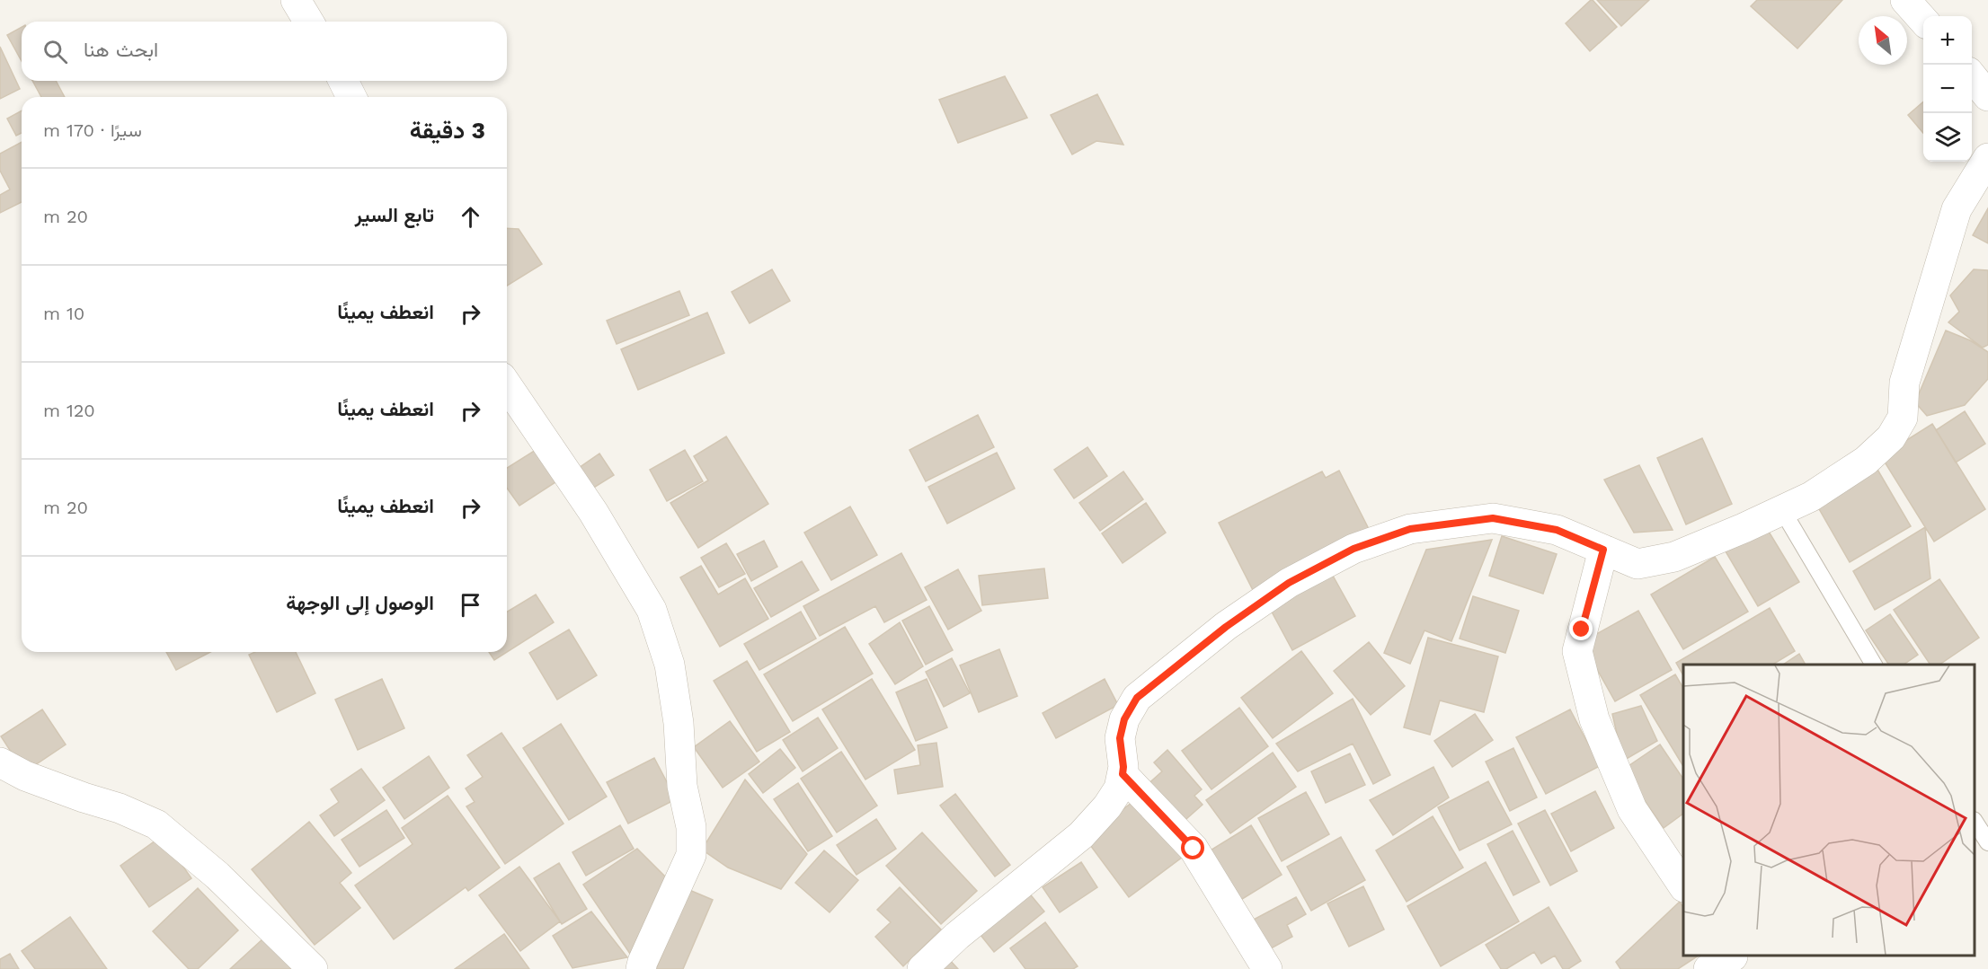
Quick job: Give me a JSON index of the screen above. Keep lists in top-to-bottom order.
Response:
{
  "north": "top left",
  "page": {
    "map_buttons": ["+", "−"],
    "search": "ابحث هنا",
    "heading": ["3 دقيقة", "سيرًا · 170 m"],
    "list": [
      ["تابع السير", "20 m"],
      ["انعطف يمينًا", "10 m"],
      ["انعطف يمينًا", "120 m"],
      ["انعطف يمينًا", "20 m"],
      "الوصول إلى الوجهة"
    ]
  }
}
